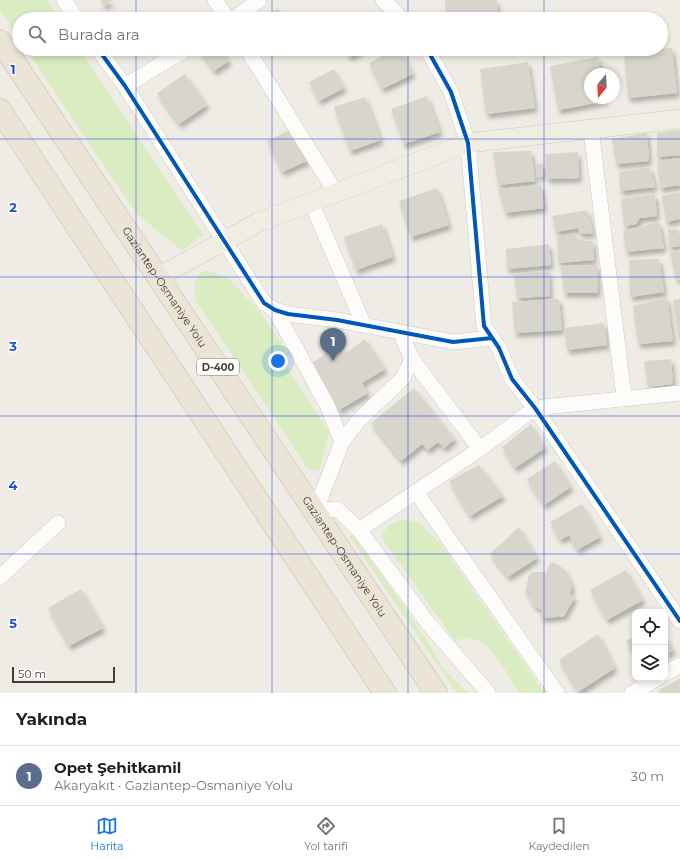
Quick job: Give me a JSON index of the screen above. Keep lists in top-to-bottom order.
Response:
{
  "streets": {
    "highway": ["Gaziantep-Osmaniye Yolu", "D-400"]
  },
  "scale_bar": "50 m",
  "north": "bottom",
  "page": {
    "search": "Burada ara",
    "pins": "1",
    "scale": "50 m",
    "heading": "Yakında",
    "list": [
      {
        "mark": "1",
        "name": "Opet Şehitkamil",
        "note": "Akaryakıt · Gaziantep-Osmaniye Yolu",
        "value": "30 m"
      }
    ],
    "nav": ["Harita", "Yol tarifi", "Kaydedilen"]
  },
  "grid": {
    "rows": [
      "1",
      "2",
      "3",
      "4",
      "5"
    ]
  }
}
